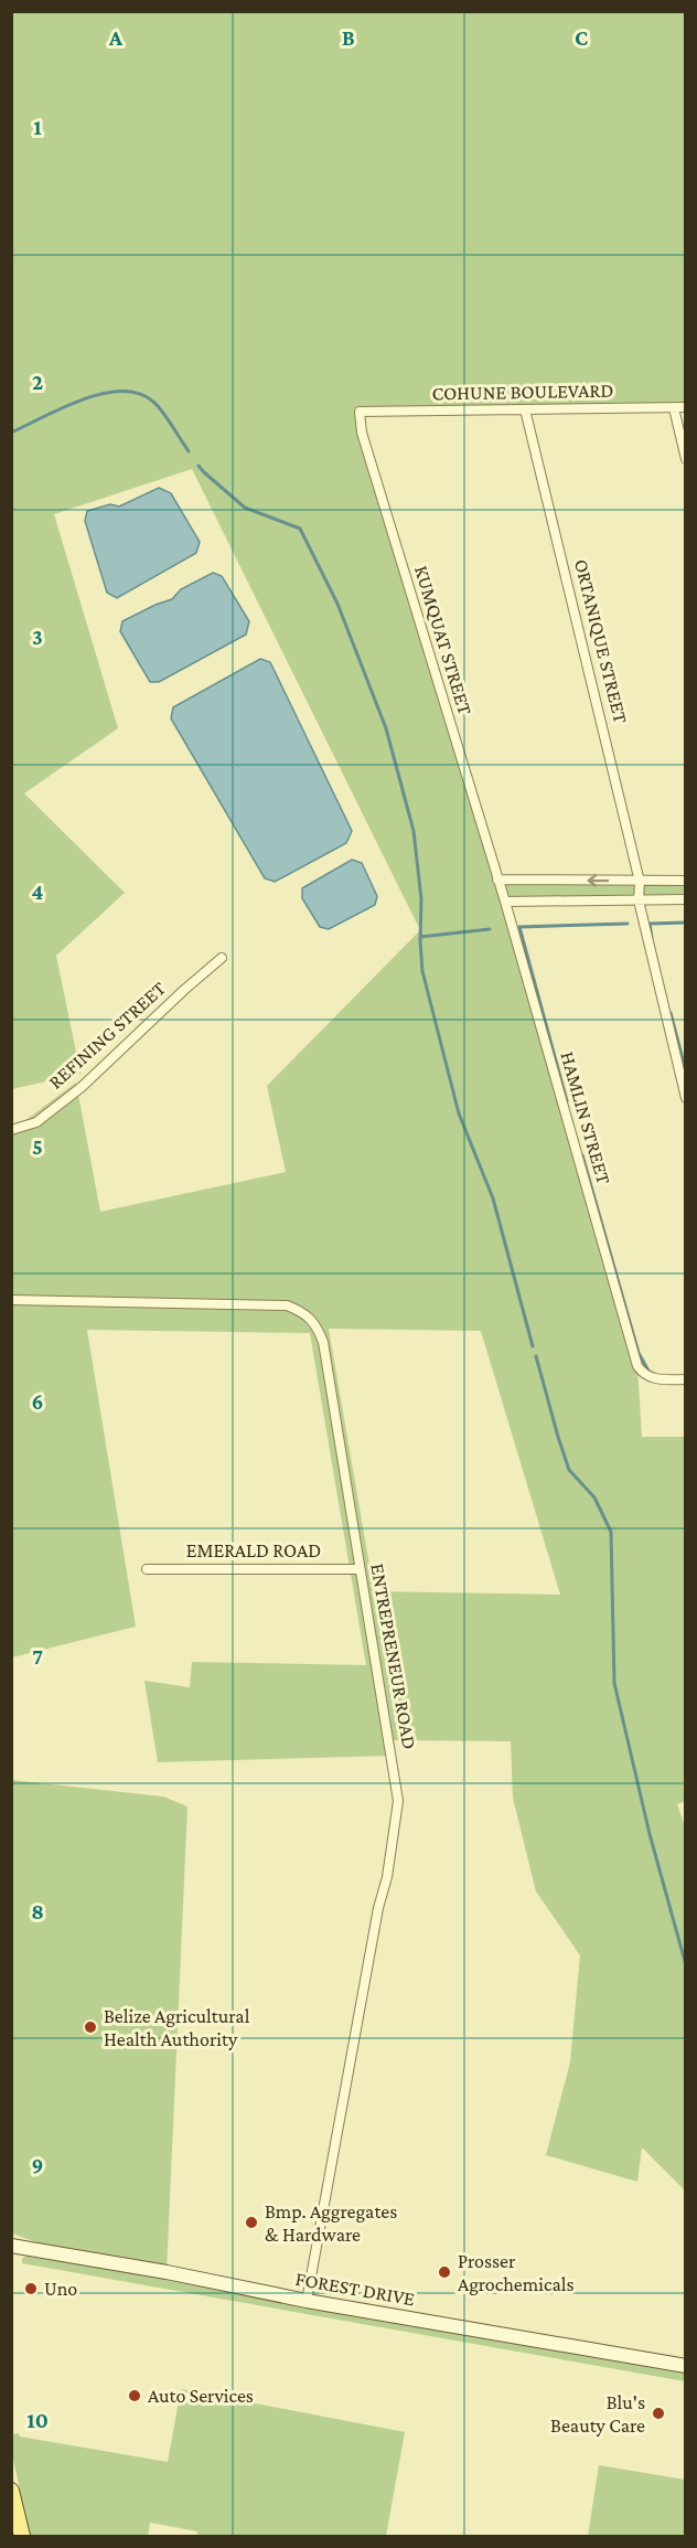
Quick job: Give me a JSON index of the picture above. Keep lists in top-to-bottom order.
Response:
{
  "streets": {
    "main road": ["FOREST DRIVE"],
    "street": [
      "COHUNE BOULEVARD",
      "KUMQUAT STREET",
      "ORTANIQUE STREET",
      "REFINING STREET",
      "HAMLIN STREET",
      "EMERALD ROAD",
      "ENTREPRENEUR ROAD"
    ]
  },
  "crossings": [
    ["COHUNE BOULEVARD", "KUMQUAT STREET"],
    ["COHUNE BOULEVARD", "ORTANIQUE STREET"],
    ["KUMQUAT STREET", "HAMLIN STREET"],
    ["EMERALD ROAD", "ENTREPRENEUR ROAD"],
    ["ENTREPRENEUR ROAD", "FOREST DRIVE"]
  ],
  "places": [
    "Belize Agricultural Health Authority",
    "Bmp. Aggregates & Hardware",
    "Prosser Agrochemicals",
    "Uno",
    "Auto Services",
    "Blu's Beauty Care"
  ],
  "grid": {
    "columns": ["A", "B", "C"],
    "rows": [
      "1",
      "2",
      "3",
      "4",
      "5",
      "6",
      "7",
      "8",
      "9",
      "10"
    ]
  }
}
